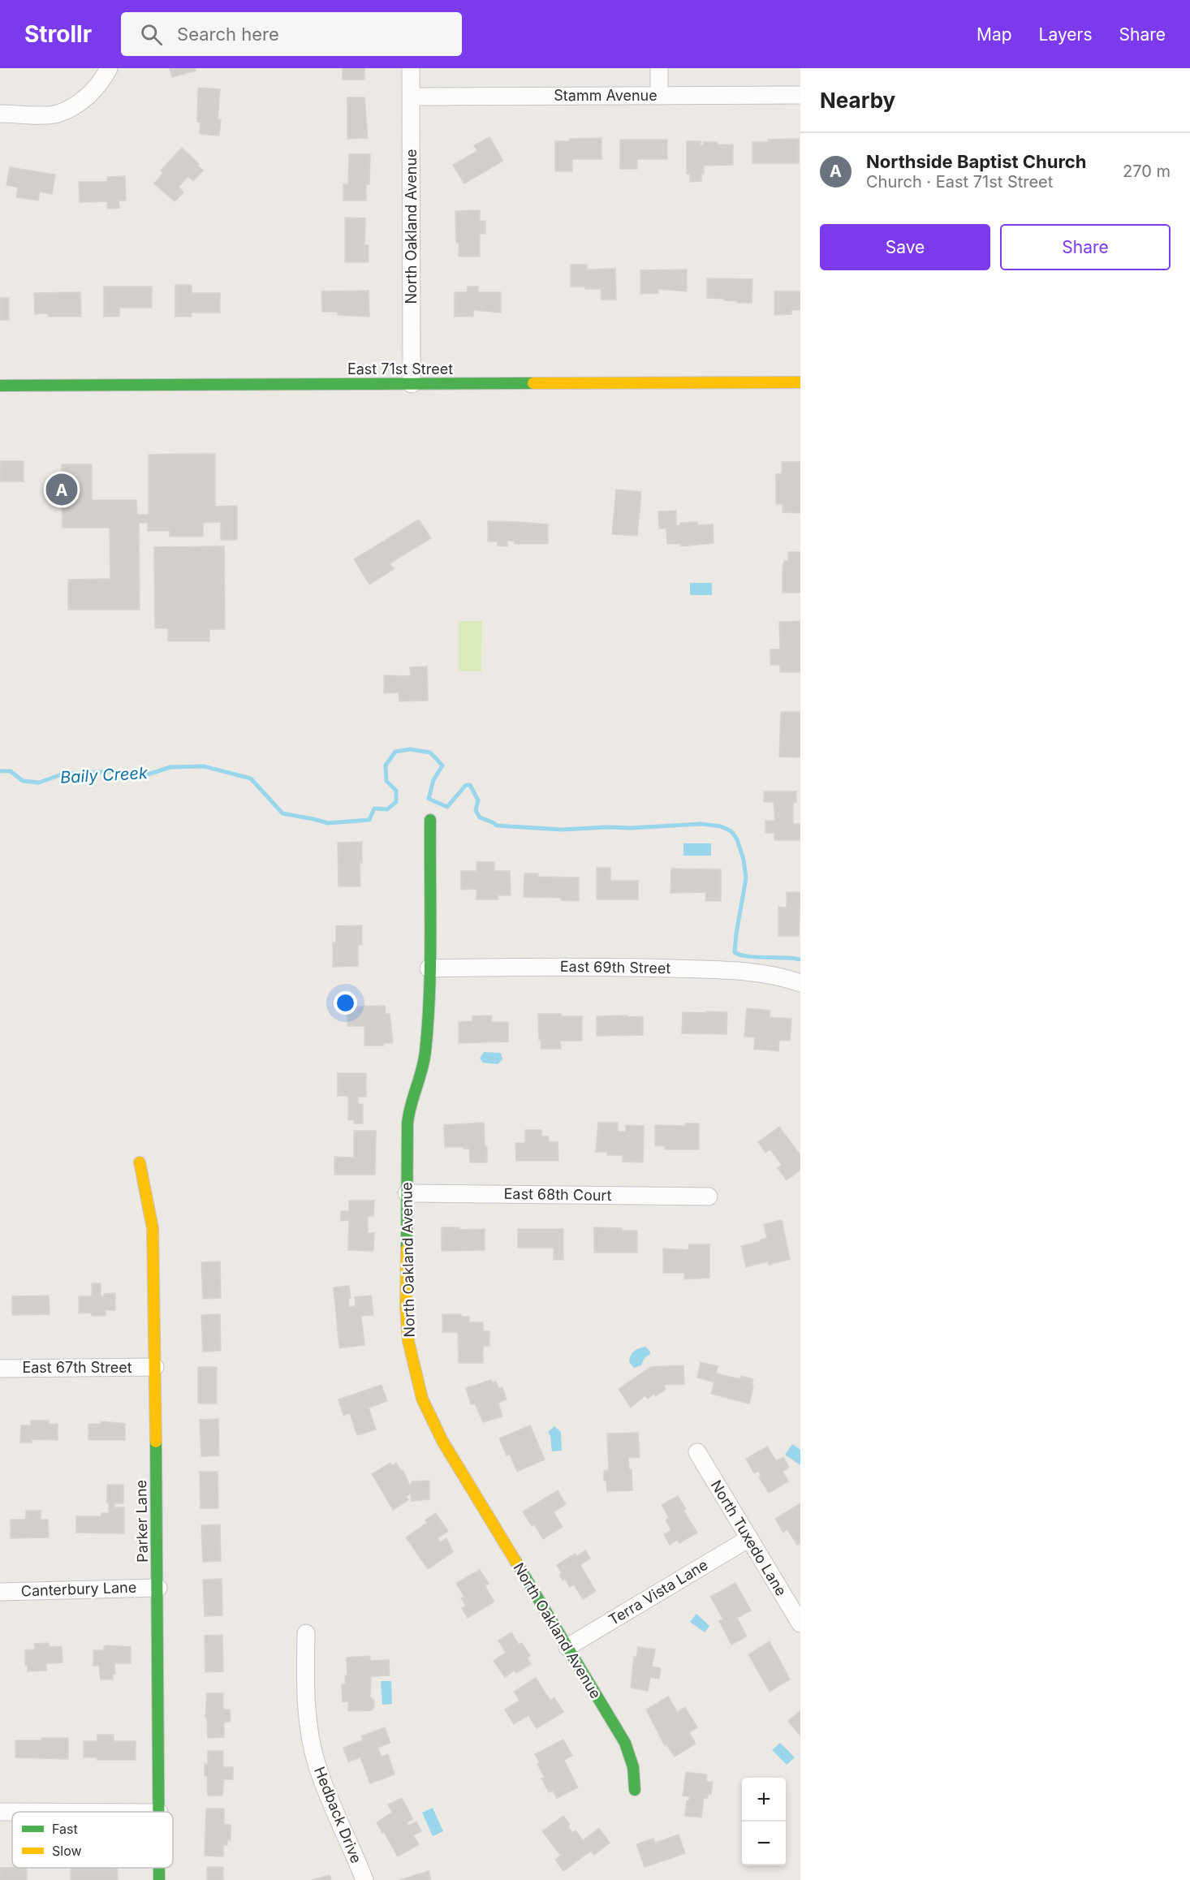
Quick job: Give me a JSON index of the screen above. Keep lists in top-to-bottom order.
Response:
{
  "streets": {
    "street": [
      "Stamm Avenue",
      "North Oakland Avenue",
      "East 71st Street",
      "East 69th Street",
      "East 68th Court",
      "East 67th Street",
      "Parker Lane",
      "North Tuxedo Lane",
      "Canterbury Lane",
      "Terra Vista Lane",
      "Hedback Drive"
    ]
  },
  "crossings": [
    ["Stamm Avenue", "North Oakland Avenue"],
    ["North Oakland Avenue", "East 71st Street"],
    ["North Oakland Avenue", "East 69th Street"],
    ["North Oakland Avenue", "East 68th Court"],
    ["North Oakland Avenue", "Terra Vista Lane"],
    ["East 67th Street", "Parker Lane"],
    ["Parker Lane", "Canterbury Lane"],
    ["North Tuxedo Lane", "Terra Vista Lane"]
  ],
  "water": ["Baily Creek"],
  "legend": ["Fast", "Slow"],
  "page": {
    "header": "Strollr",
    "search": "Search here",
    "nav": ["Map", "Layers", "Share"],
    "heading": "Nearby",
    "list": [
      {
        "mark": "A",
        "name": "Northside Baptist Church",
        "note": "Church · East 71st Street",
        "value": "270 m"
      }
    ],
    "buttons": ["Save", "Share"],
    "pins": "A",
    "map_buttons": ["+", "−"]
  }
}
